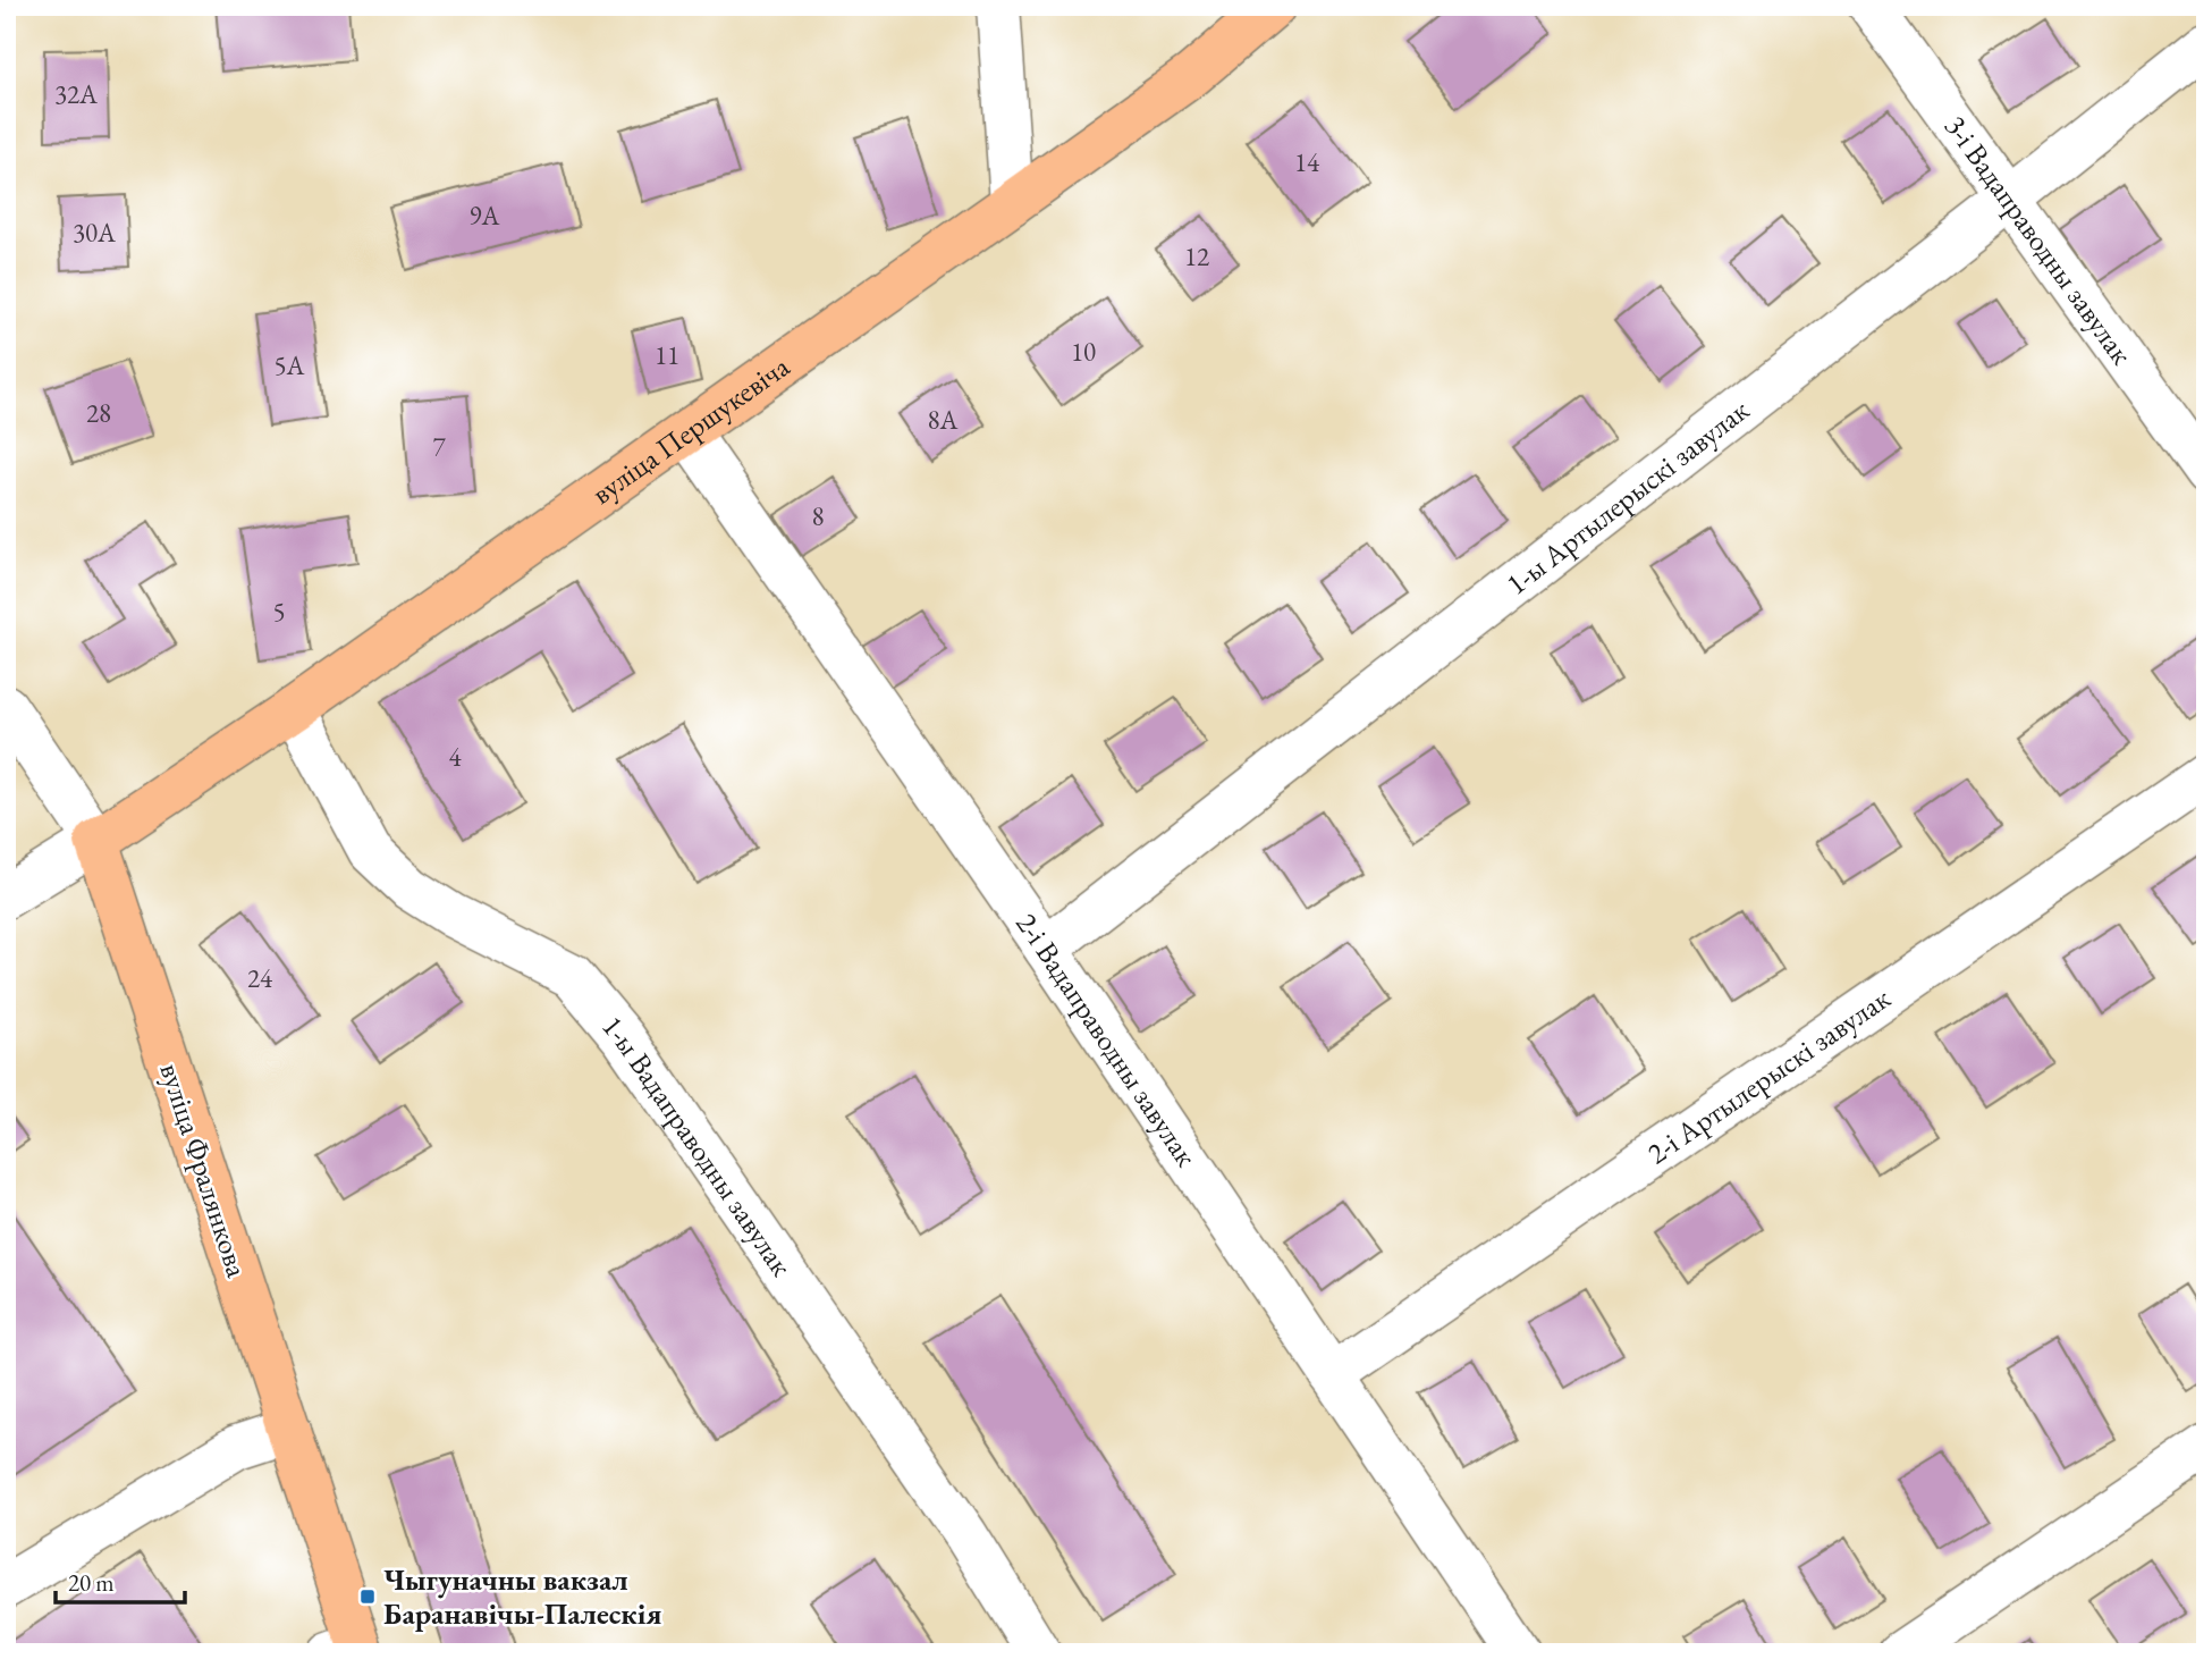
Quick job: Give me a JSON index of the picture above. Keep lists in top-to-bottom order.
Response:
{
  "streets": {
    "main road": ["вуліца Першукевіча", "вуліца Фралянкова"],
    "street": [
      "3-і Вадаправодны завулак",
      "1-ы Артылерыскі завулак",
      "2-і Вадаправодны завулак",
      "2-і Артылерыскі завулак",
      "1-ы Вадаправодны завулак"
    ]
  },
  "crossings": [
    ["3-і Вадаправодны завулак", "1-ы Артылерыскі завулак"],
    ["вуліца Першукевіча", "2-і Вадаправодны завулак"],
    ["вуліца Першукевіча", "1-ы Вадаправодны завулак"],
    ["вуліца Першукевіча", "вуліца Фралянкова"],
    ["1-ы Артылерыскі завулак", "2-і Вадаправодны завулак"],
    ["2-і Вадаправодны завулак", "2-і Артылерыскі завулак"]
  ],
  "places": {
    "transit": ["Чыгуначны вакзал Баранавічы-Палескія"]
  },
  "house_numbers": [
    "32А",
    "14",
    "9А",
    "30А",
    "12",
    "10",
    "11",
    "5А",
    "28",
    "8А",
    "7",
    "8",
    "5",
    "4",
    "24"
  ],
  "scale_bar": "20 m"
}
